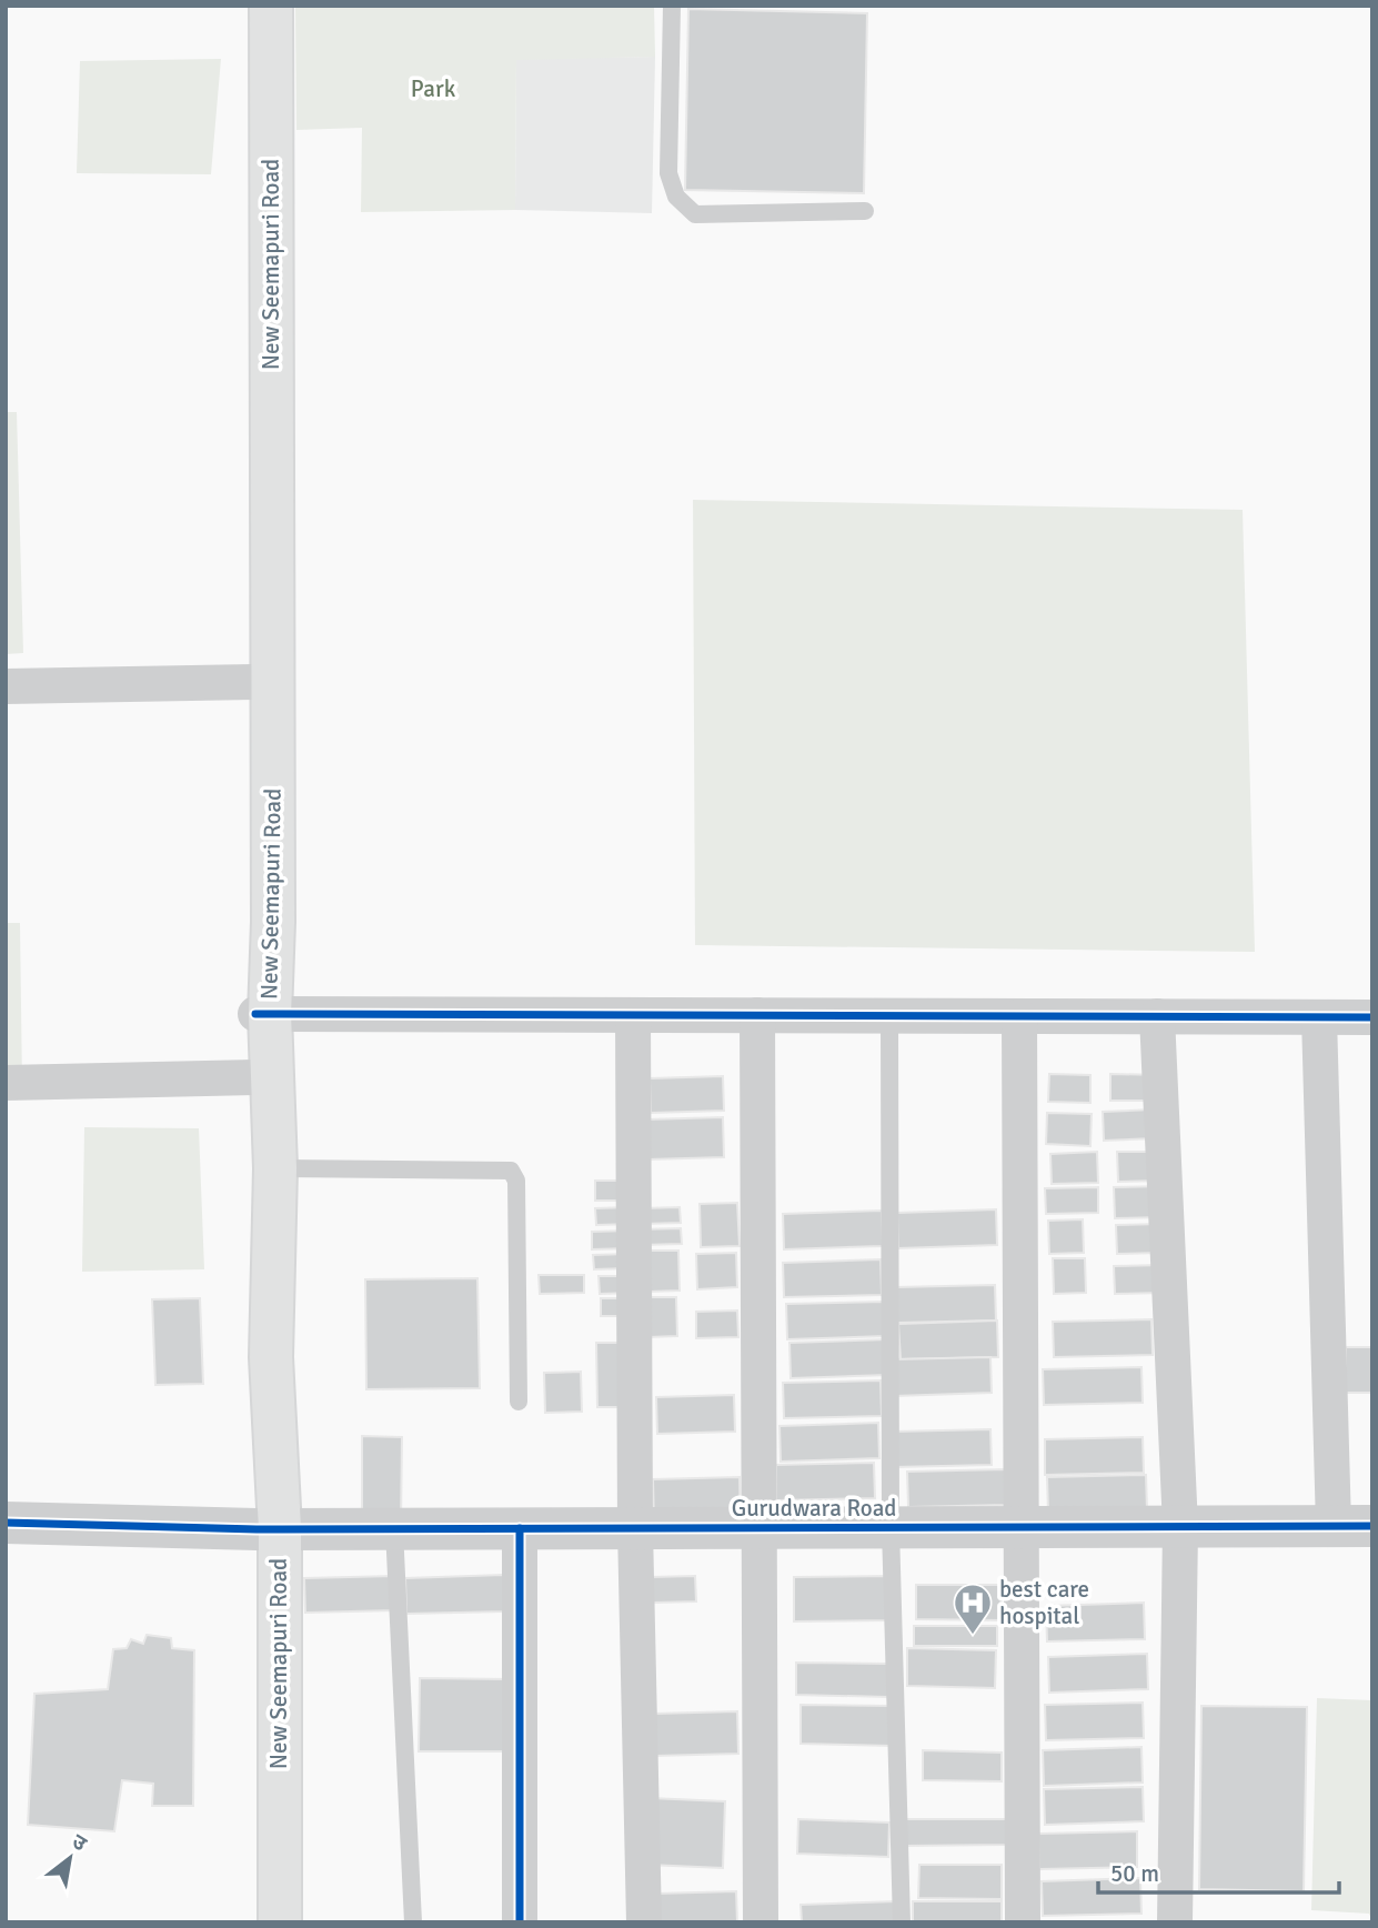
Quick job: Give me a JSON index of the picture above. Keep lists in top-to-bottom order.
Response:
{
  "streets": {
    "main road": ["New Seemapuri Road"],
    "street": ["Gurudwara Road"]
  },
  "crossings": [
    ["New Seemapuri Road", "Gurudwara Road"]
  ],
  "parks": ["Park"],
  "places": {
    "hospital": ["best care hospital"]
  },
  "scale_bar": "50 m",
  "north": "top right"
}
